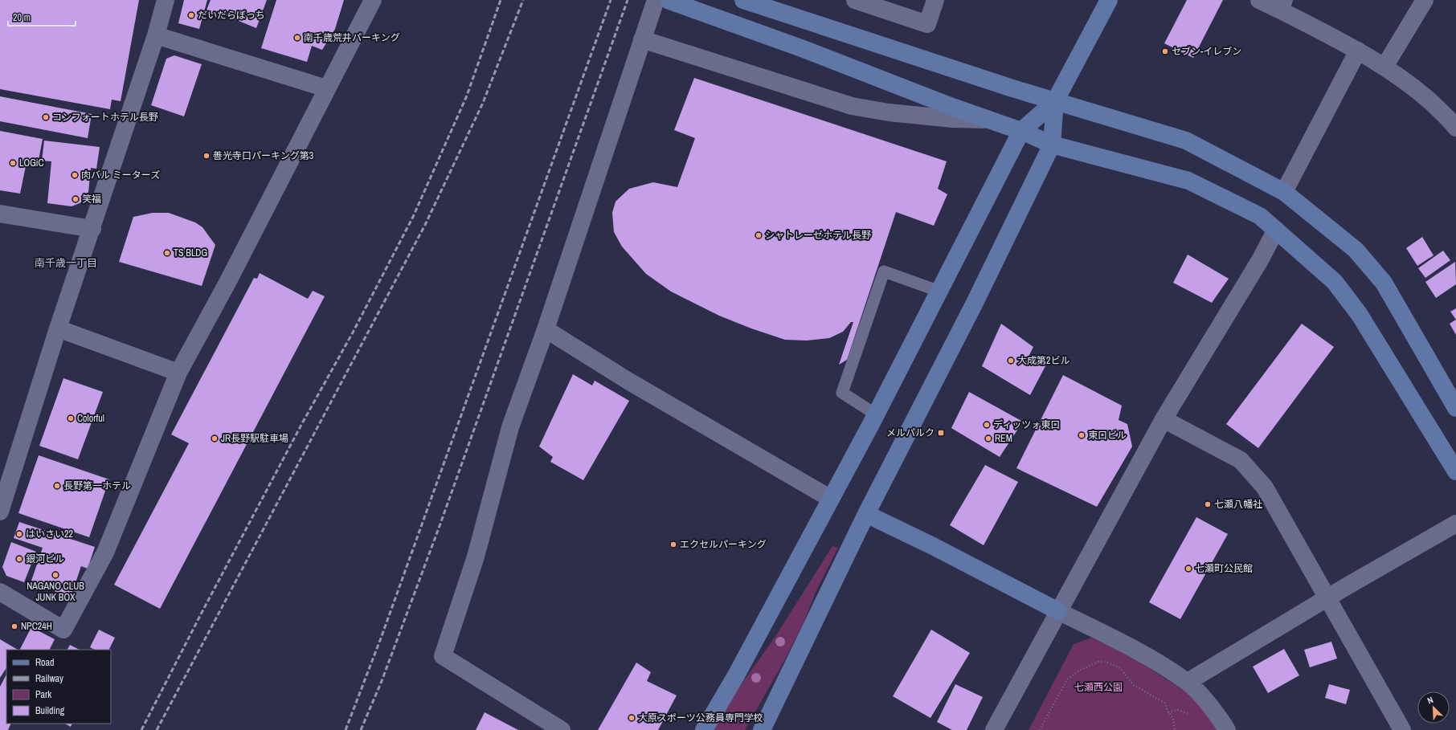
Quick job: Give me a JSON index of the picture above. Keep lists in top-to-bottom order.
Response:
{
  "districts": ["南千歳一丁目"],
  "parks": ["七瀬西公園"],
  "places": {
    "other": [
      "だいだらぼっち",
      "南千歳荒井パーキング",
      "セブン-イレブン",
      "コンフォートホテル長野",
      "善光寺口パーキング第3",
      "LOGiC",
      "肉バル ミーターズ",
      "笑福",
      "シャトレーゼホテル長野",
      "TS BLDG",
      "大成第2ビル",
      "Colorful",
      "ディッツォ東口",
      "東口ビル",
      "JR長野駅駐車場",
      "REM",
      "長野第一ホテル",
      "七瀬八幡社",
      "はいさい22",
      "エクセルパーキング",
      "銀河ビル",
      "七瀬町公民館",
      "NAGANO CLUB JUNK BOX",
      "NPC24H",
      "大原スポーツ公務員専門学校"
    ],
    "transit": ["メルパルク"]
  },
  "legend": [
    "Road",
    "Railway",
    "Park",
    "Building"
  ],
  "scale_bar": "20 m",
  "north": "top left"
}
